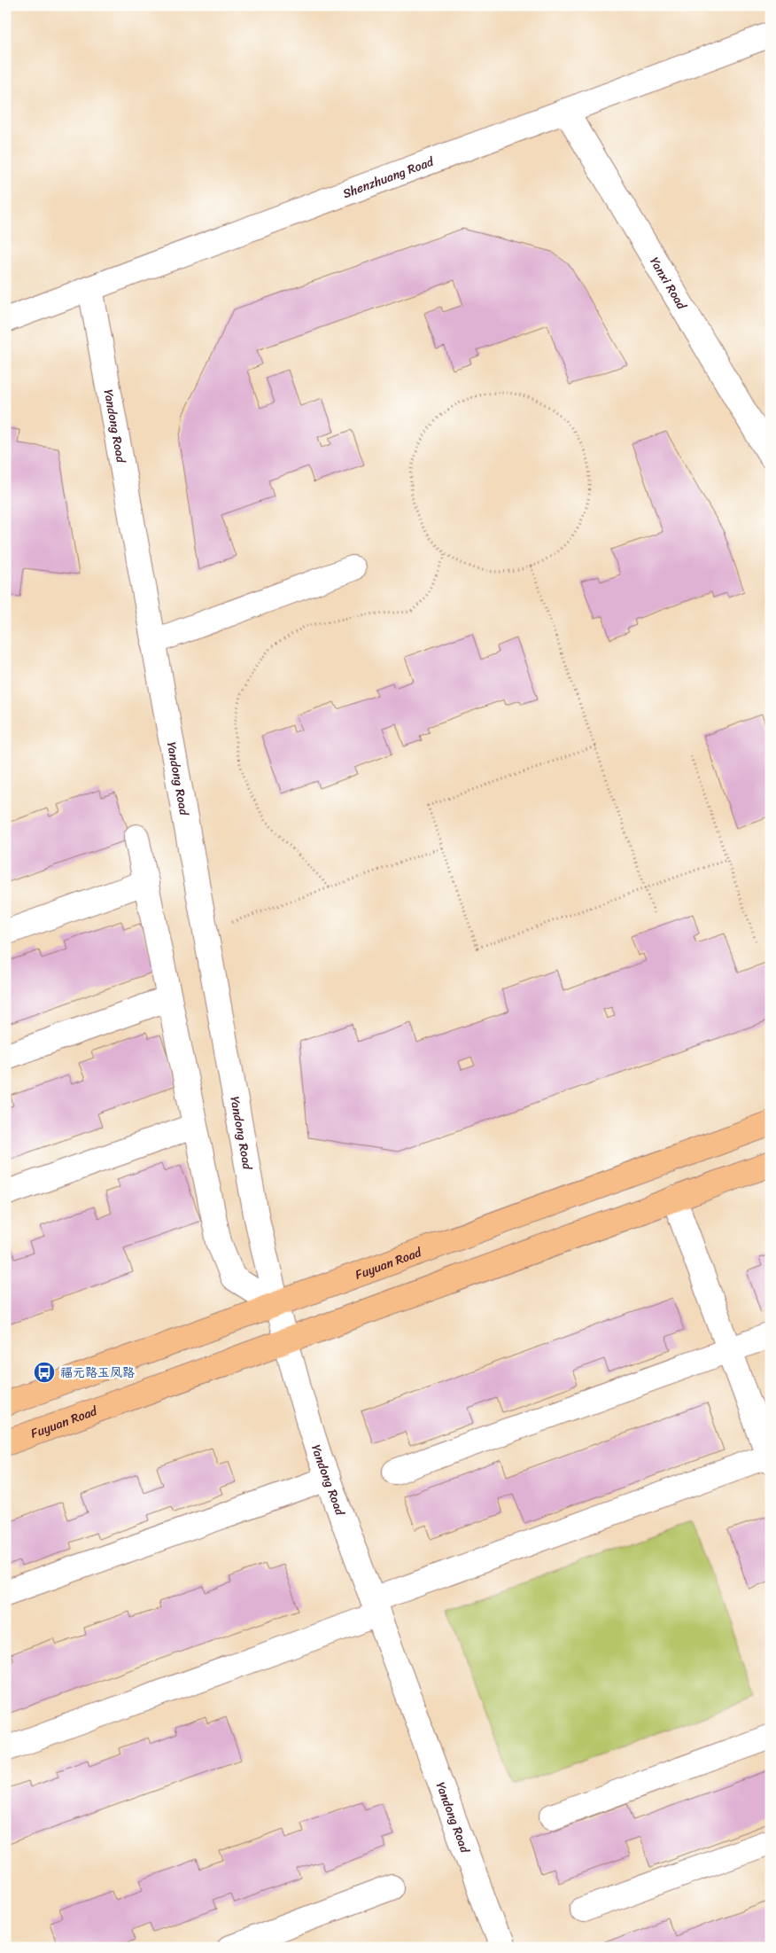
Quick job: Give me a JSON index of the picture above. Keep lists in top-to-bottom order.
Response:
{
  "streets": {
    "main road": ["Fuyuan Road"],
    "street": ["Shenzhuang Road", "Yanxi Road", "Yandong Road"]
  },
  "crossings": [
    ["Shenzhuang Road", "Yanxi Road"],
    ["Shenzhuang Road", "Yandong Road"],
    ["Yandong Road", "Fuyuan Road"]
  ],
  "places": {
    "bus stop": ["福元路玉凤路"]
  }
}
